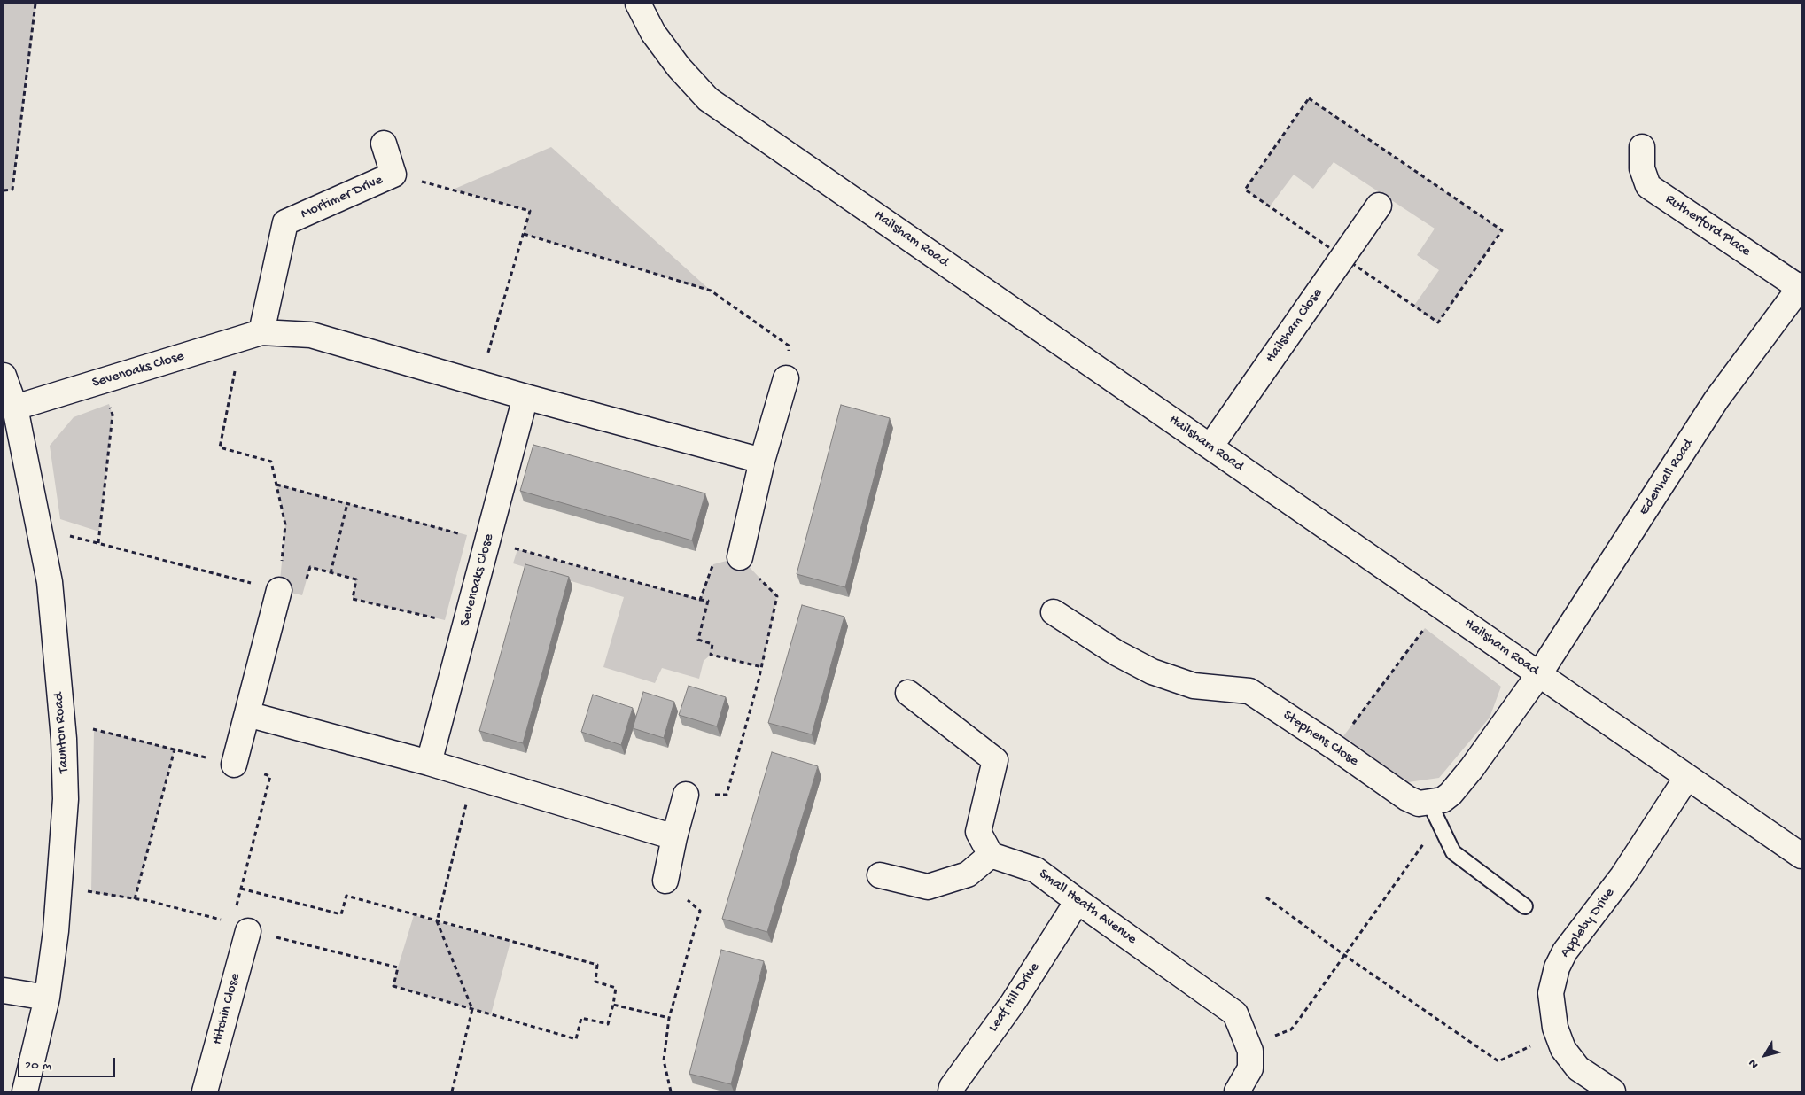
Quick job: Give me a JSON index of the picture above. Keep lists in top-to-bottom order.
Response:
{
  "streets": {
    "street": [
      "Mortimer Drive",
      "Rutherford Place",
      "Hailsham Road",
      "Hailsham Close",
      "Sevenoaks Close",
      "Edenhall Road",
      "Taunton Road",
      "Stephens Close",
      "Small Heath Avenue",
      "Appleby Drive",
      "Leaf Hill Drive",
      "Hitchin Close"
    ]
  },
  "crossings": [
    ["Mortimer Drive", "Sevenoaks Close"],
    ["Rutherford Place", "Edenhall Road"],
    ["Hailsham Road", "Hailsham Close"],
    ["Hailsham Road", "Edenhall Road"],
    ["Hailsham Road", "Appleby Drive"],
    ["Sevenoaks Close", "Taunton Road"],
    ["Small Heath Avenue", "Leaf Hill Drive"]
  ],
  "scale_bar": "20 m",
  "north": "bottom left"
}
